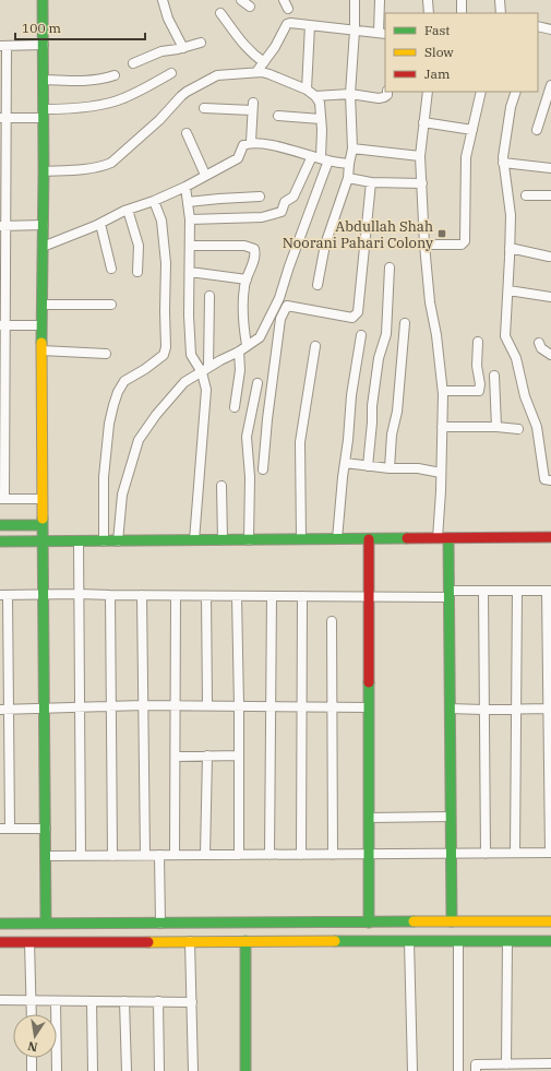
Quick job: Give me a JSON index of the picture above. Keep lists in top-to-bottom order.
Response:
{
  "places": {
    "transit": ["Abdullah Shah Noorani Pahari Colony"]
  },
  "legend": ["Fast", "Slow", "Jam"],
  "scale_bar": "100 m",
  "north": "bottom"
}
